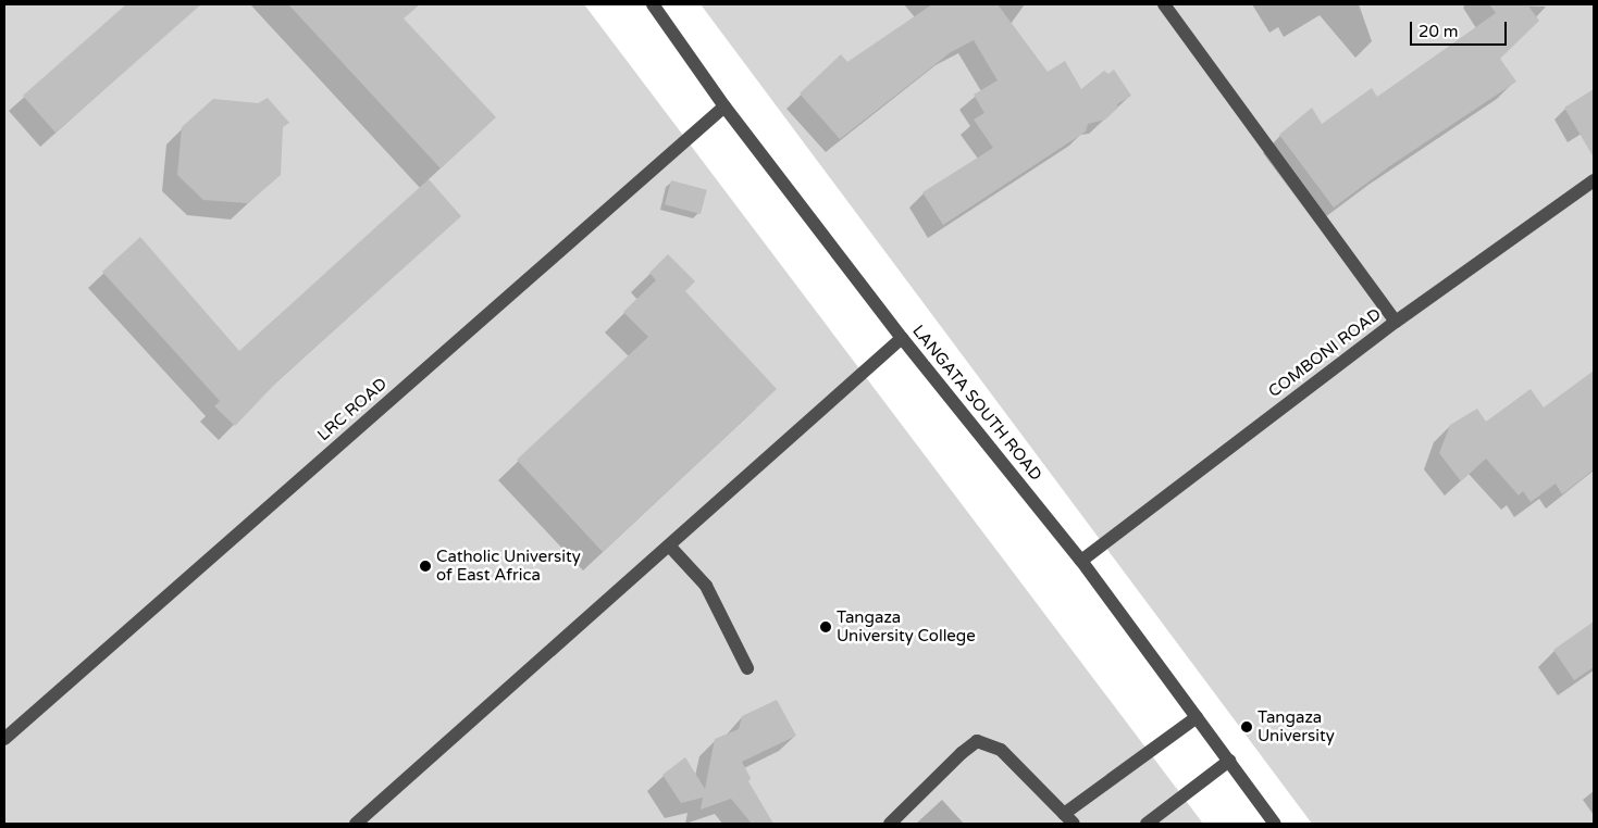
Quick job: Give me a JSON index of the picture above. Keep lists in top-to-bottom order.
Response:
{
  "streets": {
    "street": ["COMBONI ROAD", "LANGATA SOUTH ROAD", "LRC ROAD"]
  },
  "crossings": [
    ["COMBONI ROAD", "LANGATA SOUTH ROAD"],
    ["LANGATA SOUTH ROAD", "LRC ROAD"]
  ],
  "places": ["Catholic University of East Africa", "Tangaza University College", "Tangaza University"],
  "scale_bar": "20 m"
}
